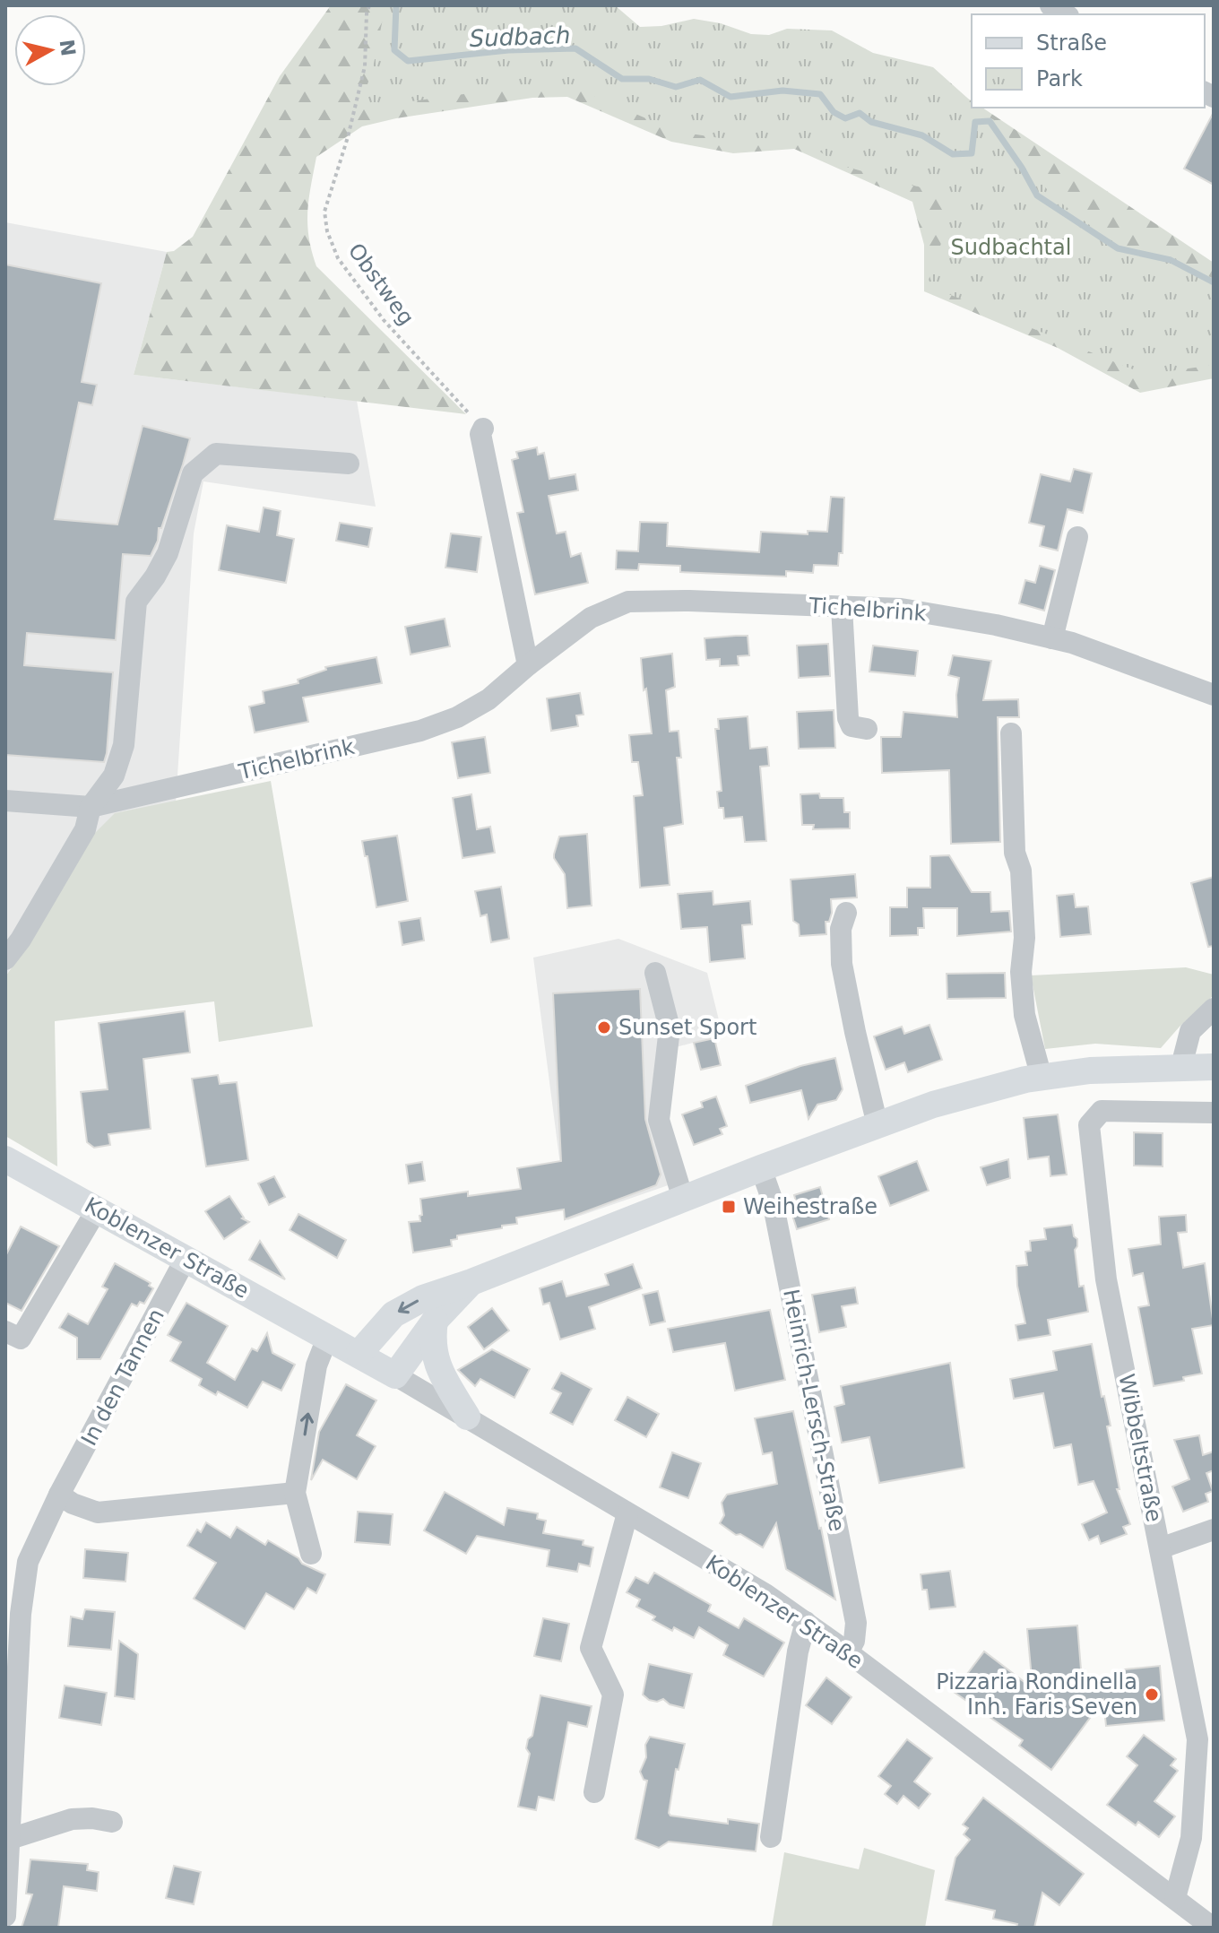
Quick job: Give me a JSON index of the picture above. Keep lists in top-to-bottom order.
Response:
{
  "streets": {
    "main road": ["Koblenzer Straße"],
    "street": [
      "Tichelbrink",
      "In den Tannen",
      "Heinrich-Lersch-Straße",
      "Wibbeltstraße"
    ],
    "path": ["Obstweg"]
  },
  "crossings": [
    ["Koblenzer Straße", "In den Tannen"],
    ["Koblenzer Straße", "Heinrich-Lersch-Straße"],
    ["Koblenzer Straße", "Wibbeltstraße"]
  ],
  "water": ["Sudbach"],
  "parks": ["Sudbachtal"],
  "places": {
    "other": ["Sunset Sport", "Pizzaria Rondinella Inh. Faris Seven"],
    "transit": ["Weihestraße"]
  },
  "legend": ["Straße", "Park"],
  "north": "right"
}
